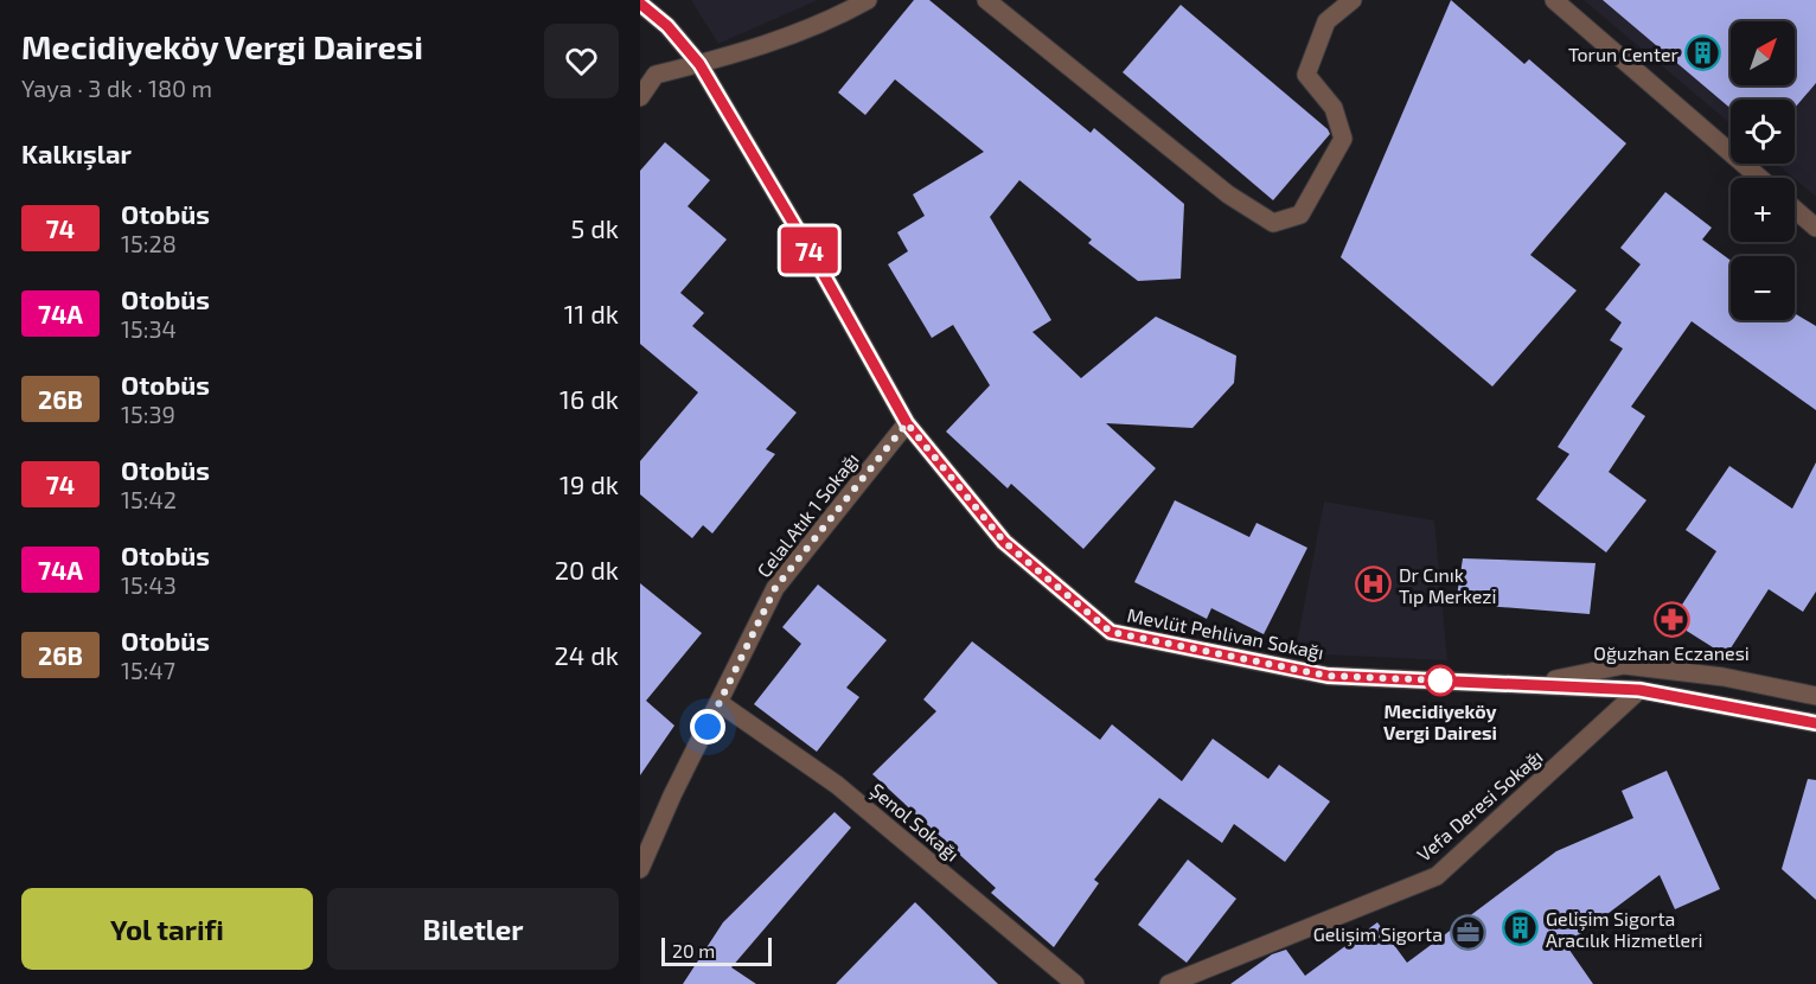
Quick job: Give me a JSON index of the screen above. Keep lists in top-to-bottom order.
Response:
{
  "streets": {
    "street": [
      "Celal Atık 1 Sokağı",
      "Mevlüt Pehlivan Sokağı",
      "Vefa Deresi Sokağı",
      "Şenol Sokağı"
    ]
  },
  "crossings": [
    ["Celal Atık 1 Sokağı", "Mevlüt Pehlivan Sokağı"],
    ["Celal Atık 1 Sokağı", "Şenol Sokağı"],
    ["Mevlüt Pehlivan Sokağı", "Vefa Deresi Sokağı"]
  ],
  "places": {
    "building": ["Torun Center", "Gelişim Sigorta Aracılık Hizmetleri"],
    "hospital": ["Dr Cınık Tıp Merkezi"],
    "pharmacy": ["Oğuzhan Eczanesi"],
    "other": ["Mecidiyeköy Vergi Dairesi"],
    "office": ["Gelişim Sigorta"]
  },
  "lines": ["bus line 74"],
  "scale_bar": "20 m",
  "north": "top right",
  "page": {
    "heading": [
      ["Mecidiyeköy Vergi Dairesi", "Yaya · 3 dk · 180 m"],
      "Kalkışlar"
    ],
    "on_map": "74",
    "map_buttons": ["+", "−"],
    "list": [
      {
        "mark": "74",
        "name": "Otobüs",
        "note": "15:28",
        "value": "5 dk"
      },
      {
        "mark": "74A",
        "name": "Otobüs",
        "note": "15:34",
        "value": "11 dk"
      },
      {
        "mark": "26B",
        "name": "Otobüs",
        "note": "15:39",
        "value": "16 dk"
      },
      {
        "mark": "74",
        "name": "Otobüs",
        "note": "15:42",
        "value": "19 dk"
      },
      {
        "mark": "74A",
        "name": "Otobüs",
        "note": "15:43",
        "value": "20 dk"
      },
      {
        "mark": "26B",
        "name": "Otobüs",
        "note": "15:47",
        "value": "24 dk"
      }
    ],
    "buttons": ["Yol tarifi", "Biletler"],
    "scale": "20 m"
  }
}
